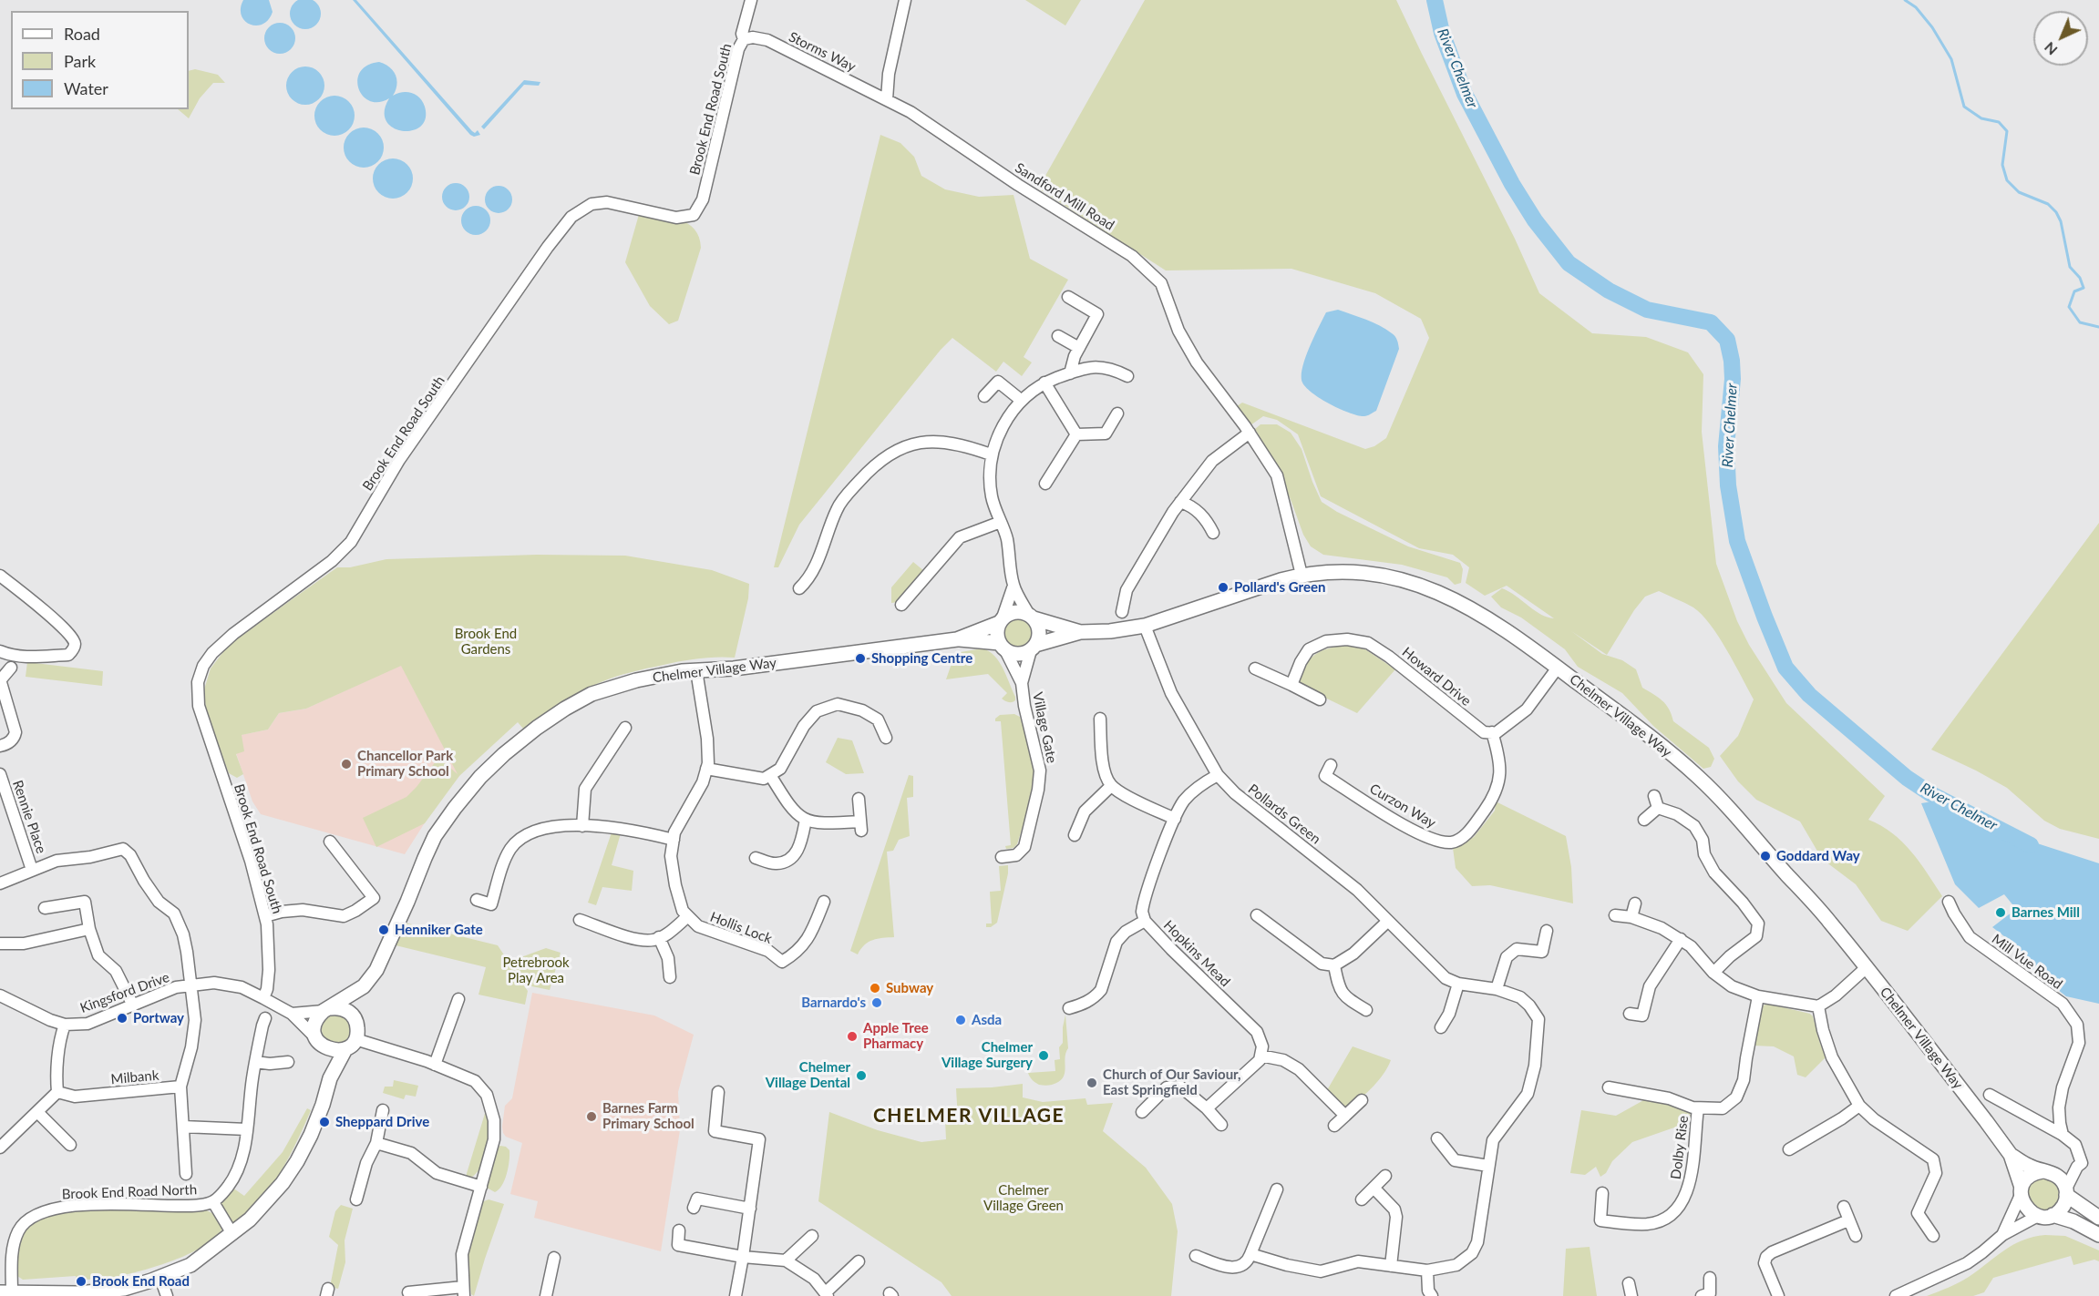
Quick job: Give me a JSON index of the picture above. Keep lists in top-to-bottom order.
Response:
{
  "streets": {
    "street": [
      "Storms Way",
      "Brook End Road South",
      "Sandford Mill Road",
      "Chelmer Village Way",
      "Howard Drive",
      "Village Gate",
      "Curzon Way",
      "Pollards Green",
      "Rennie Place",
      "Hollis Lock",
      "Hopkins Mead",
      "Mill Vue Road",
      "Kingsford Drive",
      "Milbank",
      "Dolby Rise",
      "Brook End Road North"
    ]
  },
  "crossings": [
    ["Storms Way", "Brook End Road South"],
    ["Storms Way", "Sandford Mill Road"],
    ["Brook End Road South", "Kingsford Drive"],
    ["Sandford Mill Road", "Chelmer Village Way"],
    ["Chelmer Village Way", "Village Gate"],
    ["Chelmer Village Way", "Pollards Green"],
    ["Chelmer Village Way", "Kingsford Drive"],
    ["Howard Drive", "Curzon Way"],
    ["Pollards Green", "Hopkins Mead"]
  ],
  "districts": ["CHELMER VILLAGE"],
  "water": ["River Chelmer"],
  "parks": ["Brook End Gardens", "Petrebrook Play Area", "Chelmer Village Green"],
  "places": [
    "Pollard's Green",
    "Shopping Centre",
    "Chancellor Park Primary School",
    "Goddard Way",
    "Barnes Mill",
    "Henniker Gate",
    "Subway",
    "Barnardo's",
    "Portway",
    "Asda",
    "Apple Tree Pharmacy",
    "Chelmer Village Surgery",
    "Chelmer Village Dental",
    "Church of Our Saviour, East Springfield",
    "Barnes Farm Primary School",
    "Sheppard Drive",
    "Brook End Road"
  ],
  "legend": ["Road", "Park", "Water"],
  "north": "bottom left"
}
